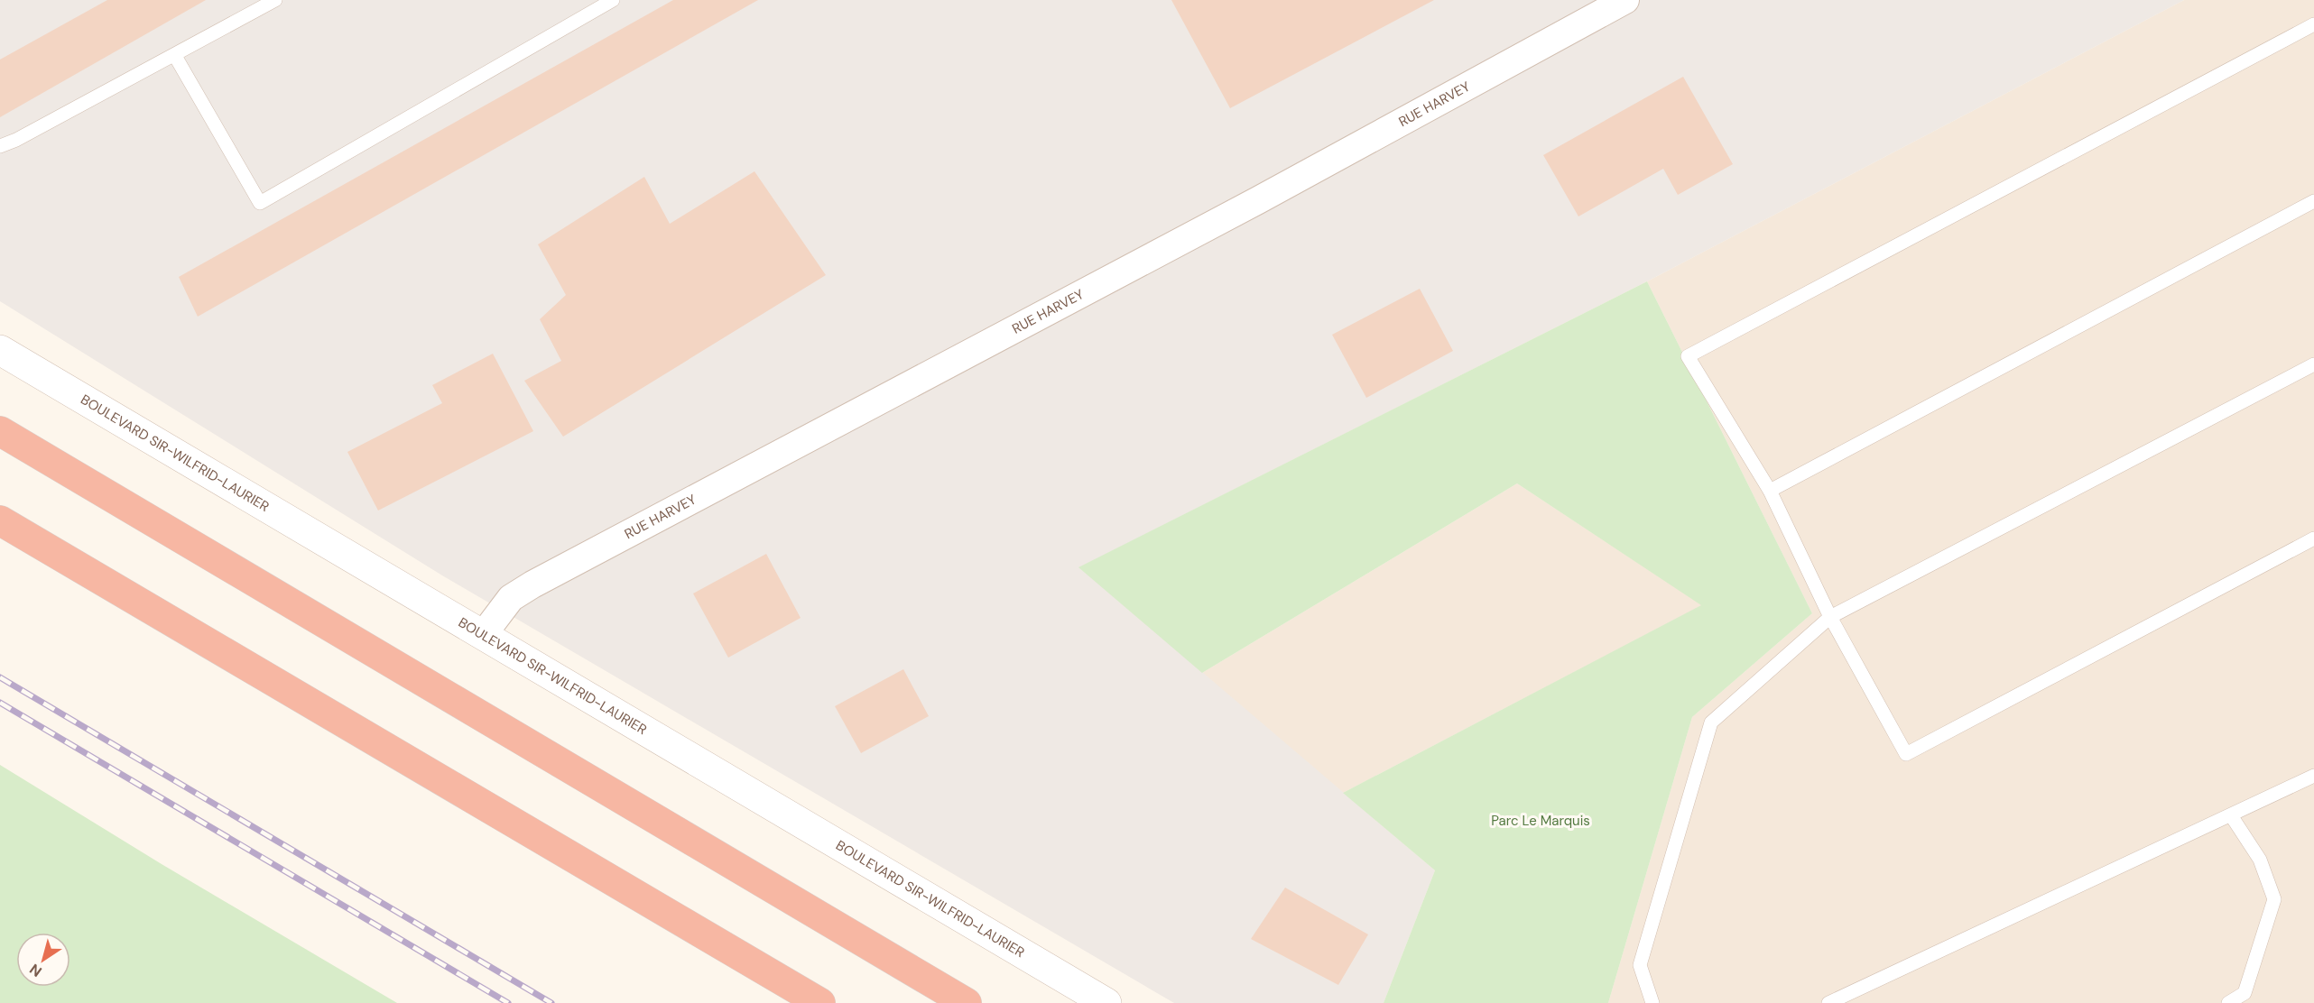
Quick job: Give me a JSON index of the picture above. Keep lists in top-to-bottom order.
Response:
{
  "streets": {
    "street": ["RUE HARVEY", "BOULEVARD SIR-WILFRID-LAURIER"]
  },
  "crossings": [
    ["RUE HARVEY", "BOULEVARD SIR-WILFRID-LAURIER"]
  ],
  "parks": ["Parc Le Marquis"],
  "north": "bottom left"
}
